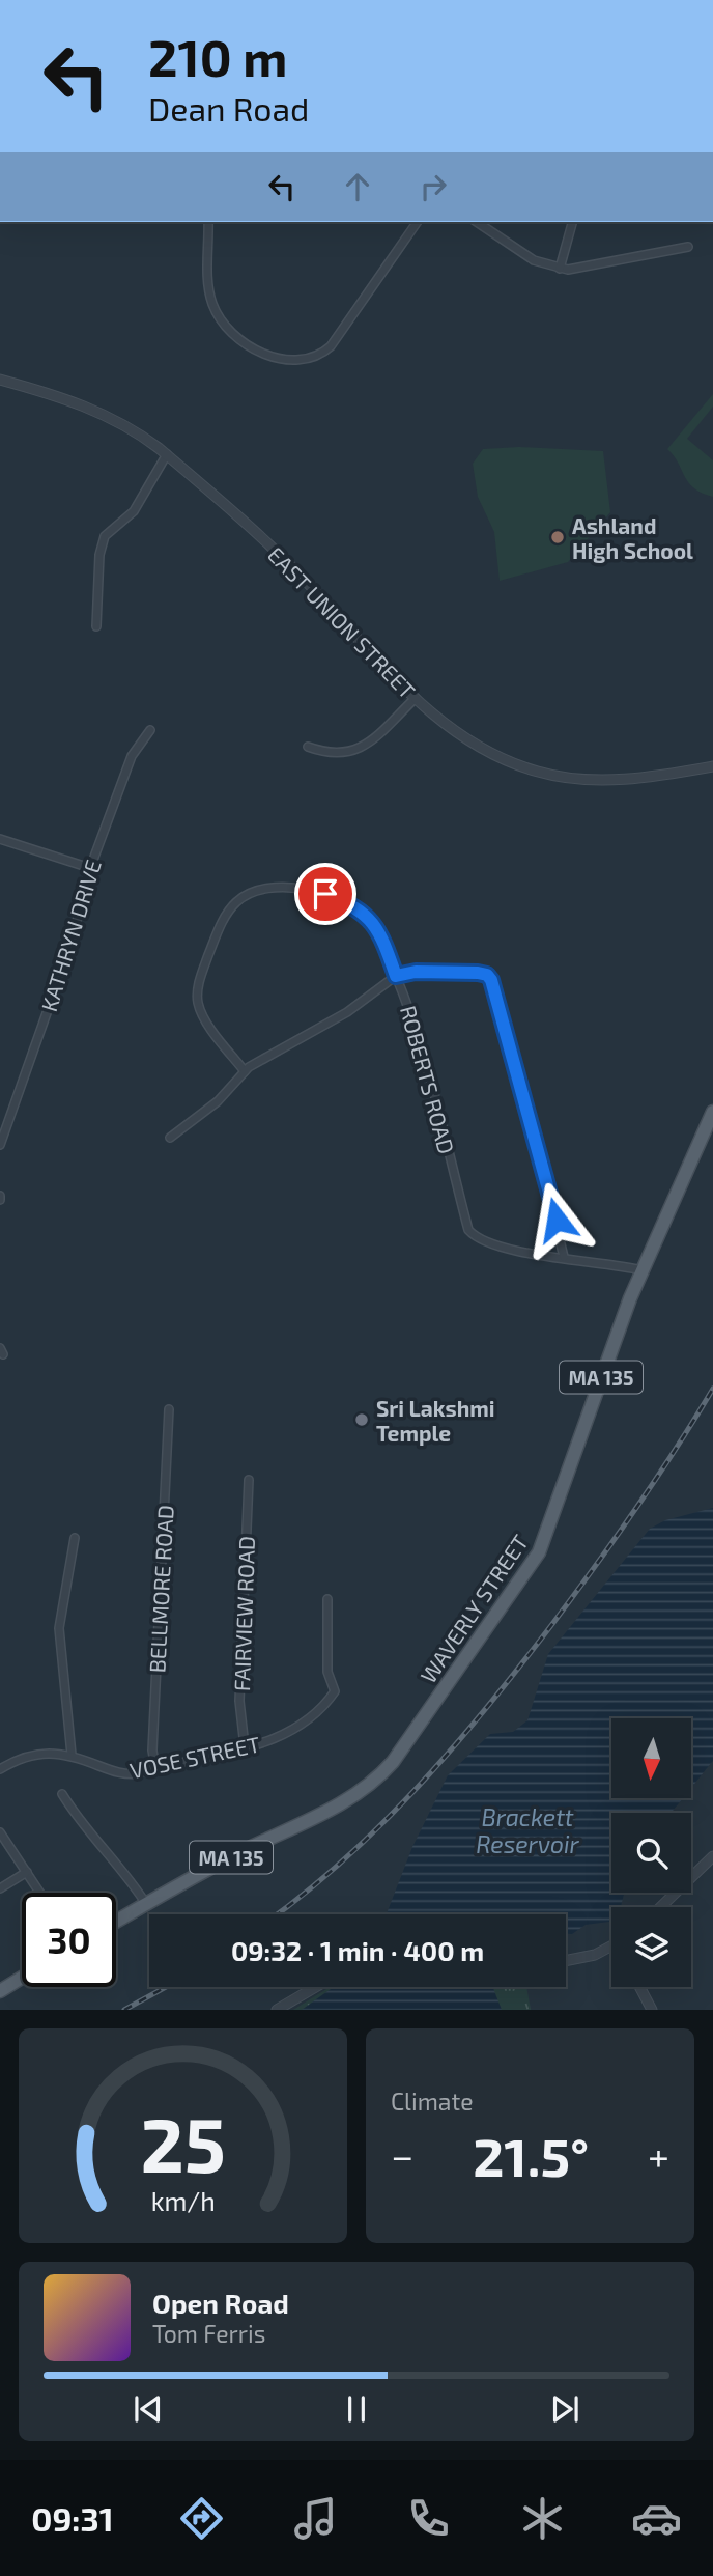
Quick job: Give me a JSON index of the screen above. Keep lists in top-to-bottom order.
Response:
{
  "streets": {
    "main road": ["MA 135", "WAVERLY STREET"],
    "street": [
      "EAST UNION STREET",
      "KATHRYN DRIVE",
      "ROBERTS ROAD",
      "BELLMORE ROAD",
      "FAIRVIEW ROAD",
      "VOSE STREET"
    ]
  },
  "crossings": [
    ["ROBERTS ROAD", "WAVERLY STREET"],
    ["BELLMORE ROAD", "VOSE STREET"],
    ["FAIRVIEW ROAD", "VOSE STREET"]
  ],
  "water": ["Brackett Reservoir"],
  "places": ["Ashland High School", "Sri Lakshmi Temple"],
  "north": "bottom",
  "page": {
    "turn": ["210 m", "Dean Road"],
    "limit": "30",
    "trip": "09:32 · 1 min · 400 m",
    "tile": "Climate",
    "heat": ["−", "21.5°", "+"],
    "song": ["Open Road", "Tom Ferris"],
    "tabs": "09:31",
    "gauge": ["25", "km/h"]
  }
}
